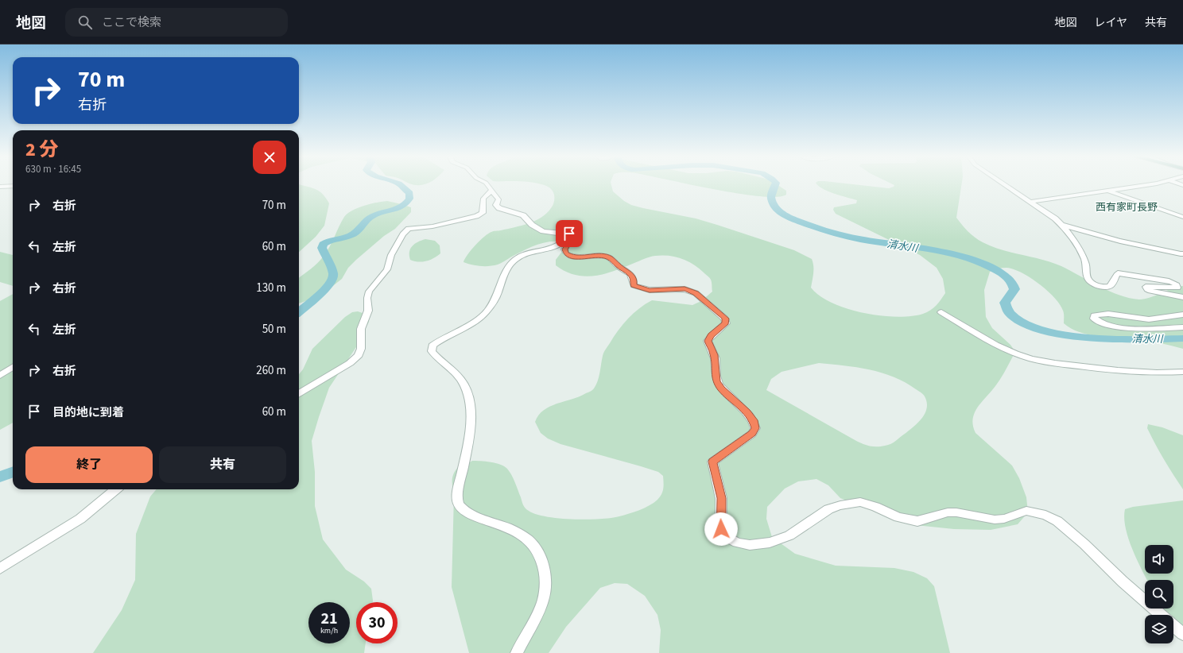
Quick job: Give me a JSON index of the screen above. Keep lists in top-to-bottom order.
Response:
{
  "districts": ["西有家町長野"],
  "water": ["清水川"],
  "page": {
    "header": "地図",
    "search": "ここで検索",
    "nav": ["地図", "レイヤ", "共有"],
    "turn": ["70 m", "右折"],
    "heading": ["2 分", "630 m · 16:45"],
    "list": [
      {
        "name": "右折",
        "value": "70 m"
      },
      {
        "name": "左折",
        "value": "60 m"
      },
      {
        "name": "右折",
        "value": "130 m"
      },
      {
        "name": "左折",
        "value": "50 m"
      },
      {
        "name": "右折",
        "value": "260 m"
      },
      {
        "name": "目的地に到着",
        "value": "60 m"
      }
    ],
    "buttons": ["終了", "共有"],
    "speed": "21 km/h",
    "limit": "30"
  }
}
